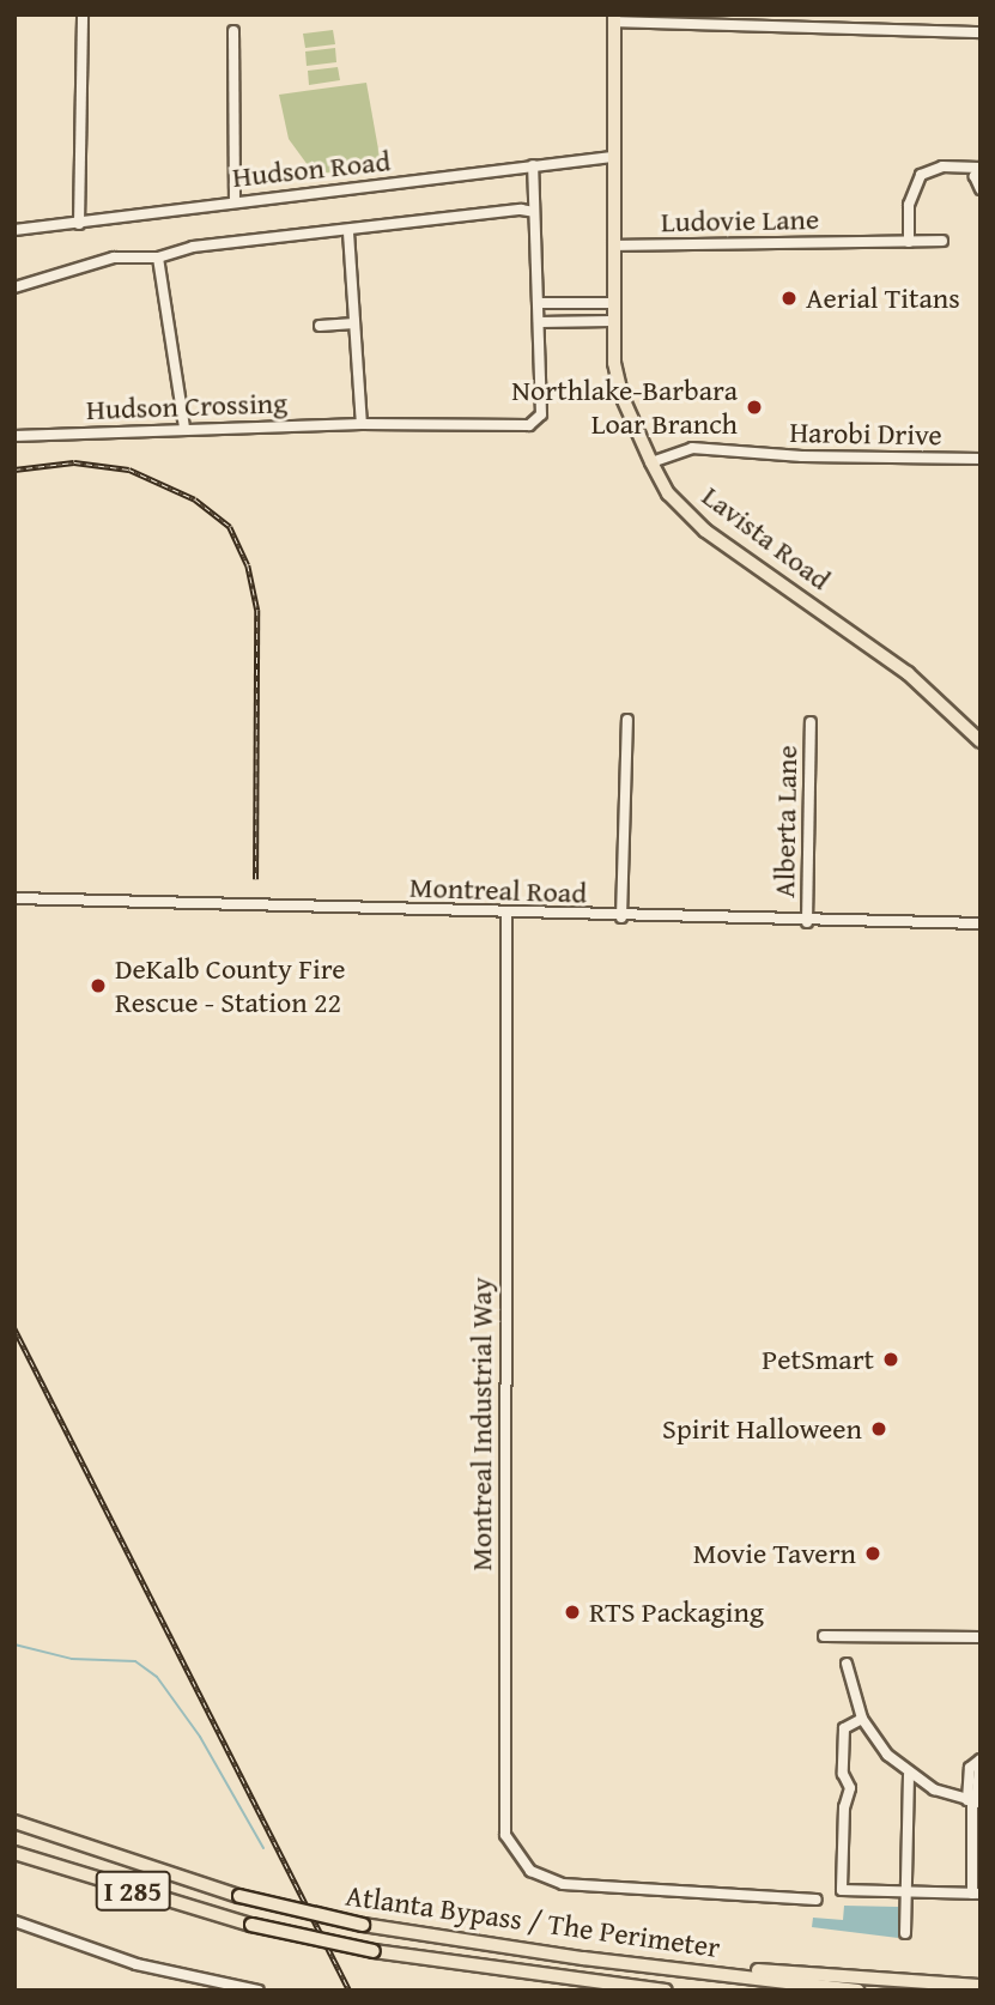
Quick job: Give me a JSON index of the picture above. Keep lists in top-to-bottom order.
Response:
{
  "streets": {
    "highway": ["I 285", "Atlanta Bypass / The Perimeter"],
    "main road": ["Lavista Road"],
    "street": [
      "Hudson Road",
      "Ludovie Lane",
      "Hudson Crossing",
      "Harobi Drive",
      "Alberta Lane",
      "Montreal Road",
      "Montreal Industrial Way"
    ]
  },
  "crossings": [
    ["Hudson Road", "Hudson Crossing"],
    ["Hudson Road", "Lavista Road"],
    ["Ludovie Lane", "Lavista Road"],
    ["Harobi Drive", "Lavista Road"],
    ["Alberta Lane", "Montreal Road"],
    ["Montreal Road", "Montreal Industrial Way"]
  ],
  "places": [
    "Aerial Titans",
    "Northlake-Barbara Loar Branch",
    "DeKalb County Fire Rescue - Station 22",
    "PetSmart",
    "Spirit Halloween",
    "Movie Tavern",
    "RTS Packaging"
  ]
}
